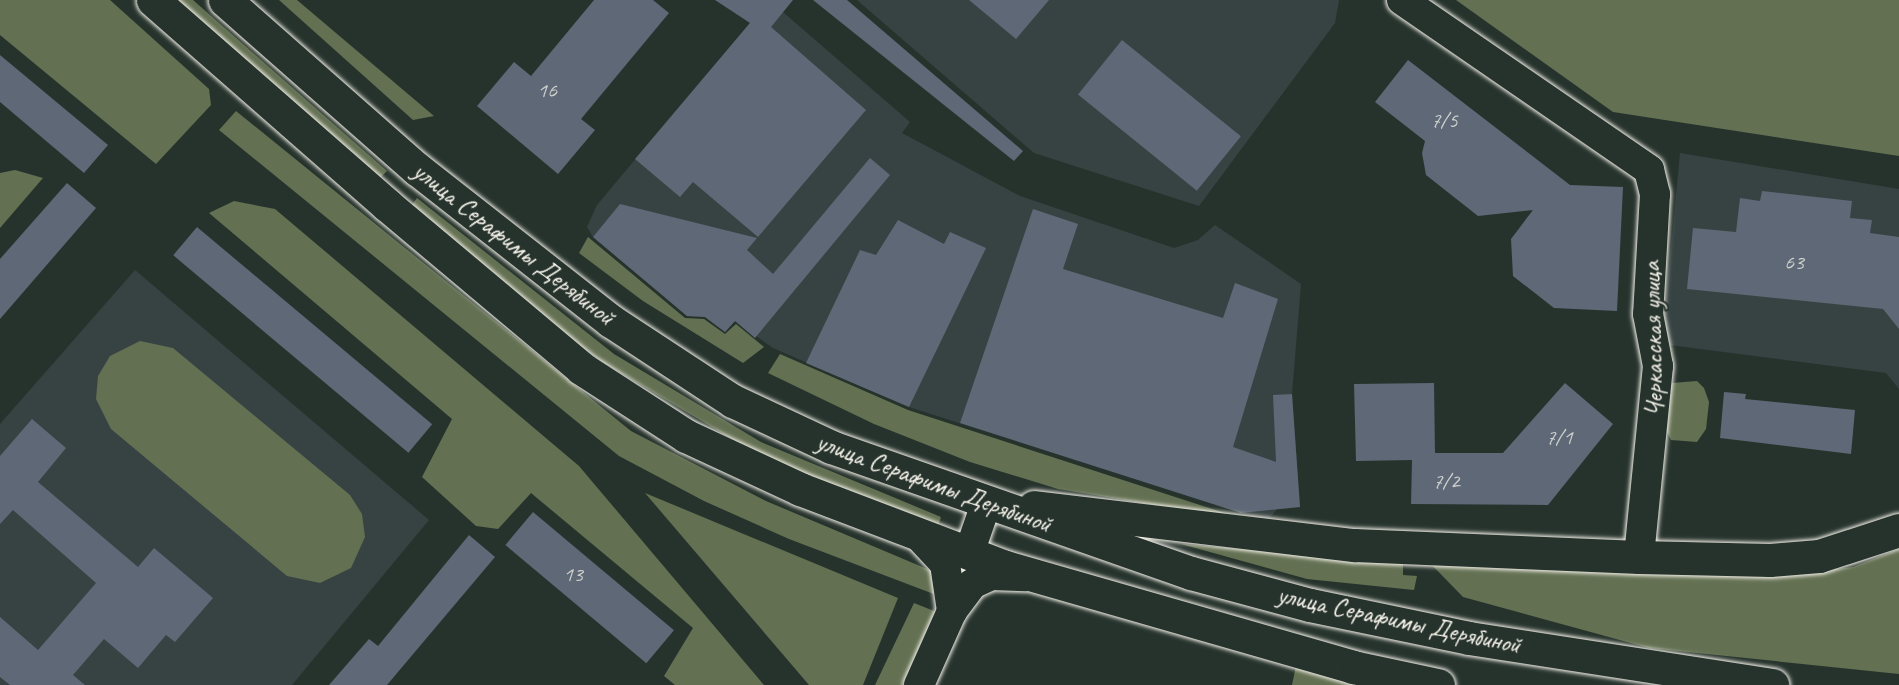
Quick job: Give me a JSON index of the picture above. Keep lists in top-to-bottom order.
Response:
{
  "streets": {
    "main road": ["улица Серафимы Дерябиной"],
    "street": ["Черкасская улица"]
  },
  "house_numbers": [
    "16",
    "7/5",
    "63",
    "7/1",
    "7/2",
    "13"
  ]
}
